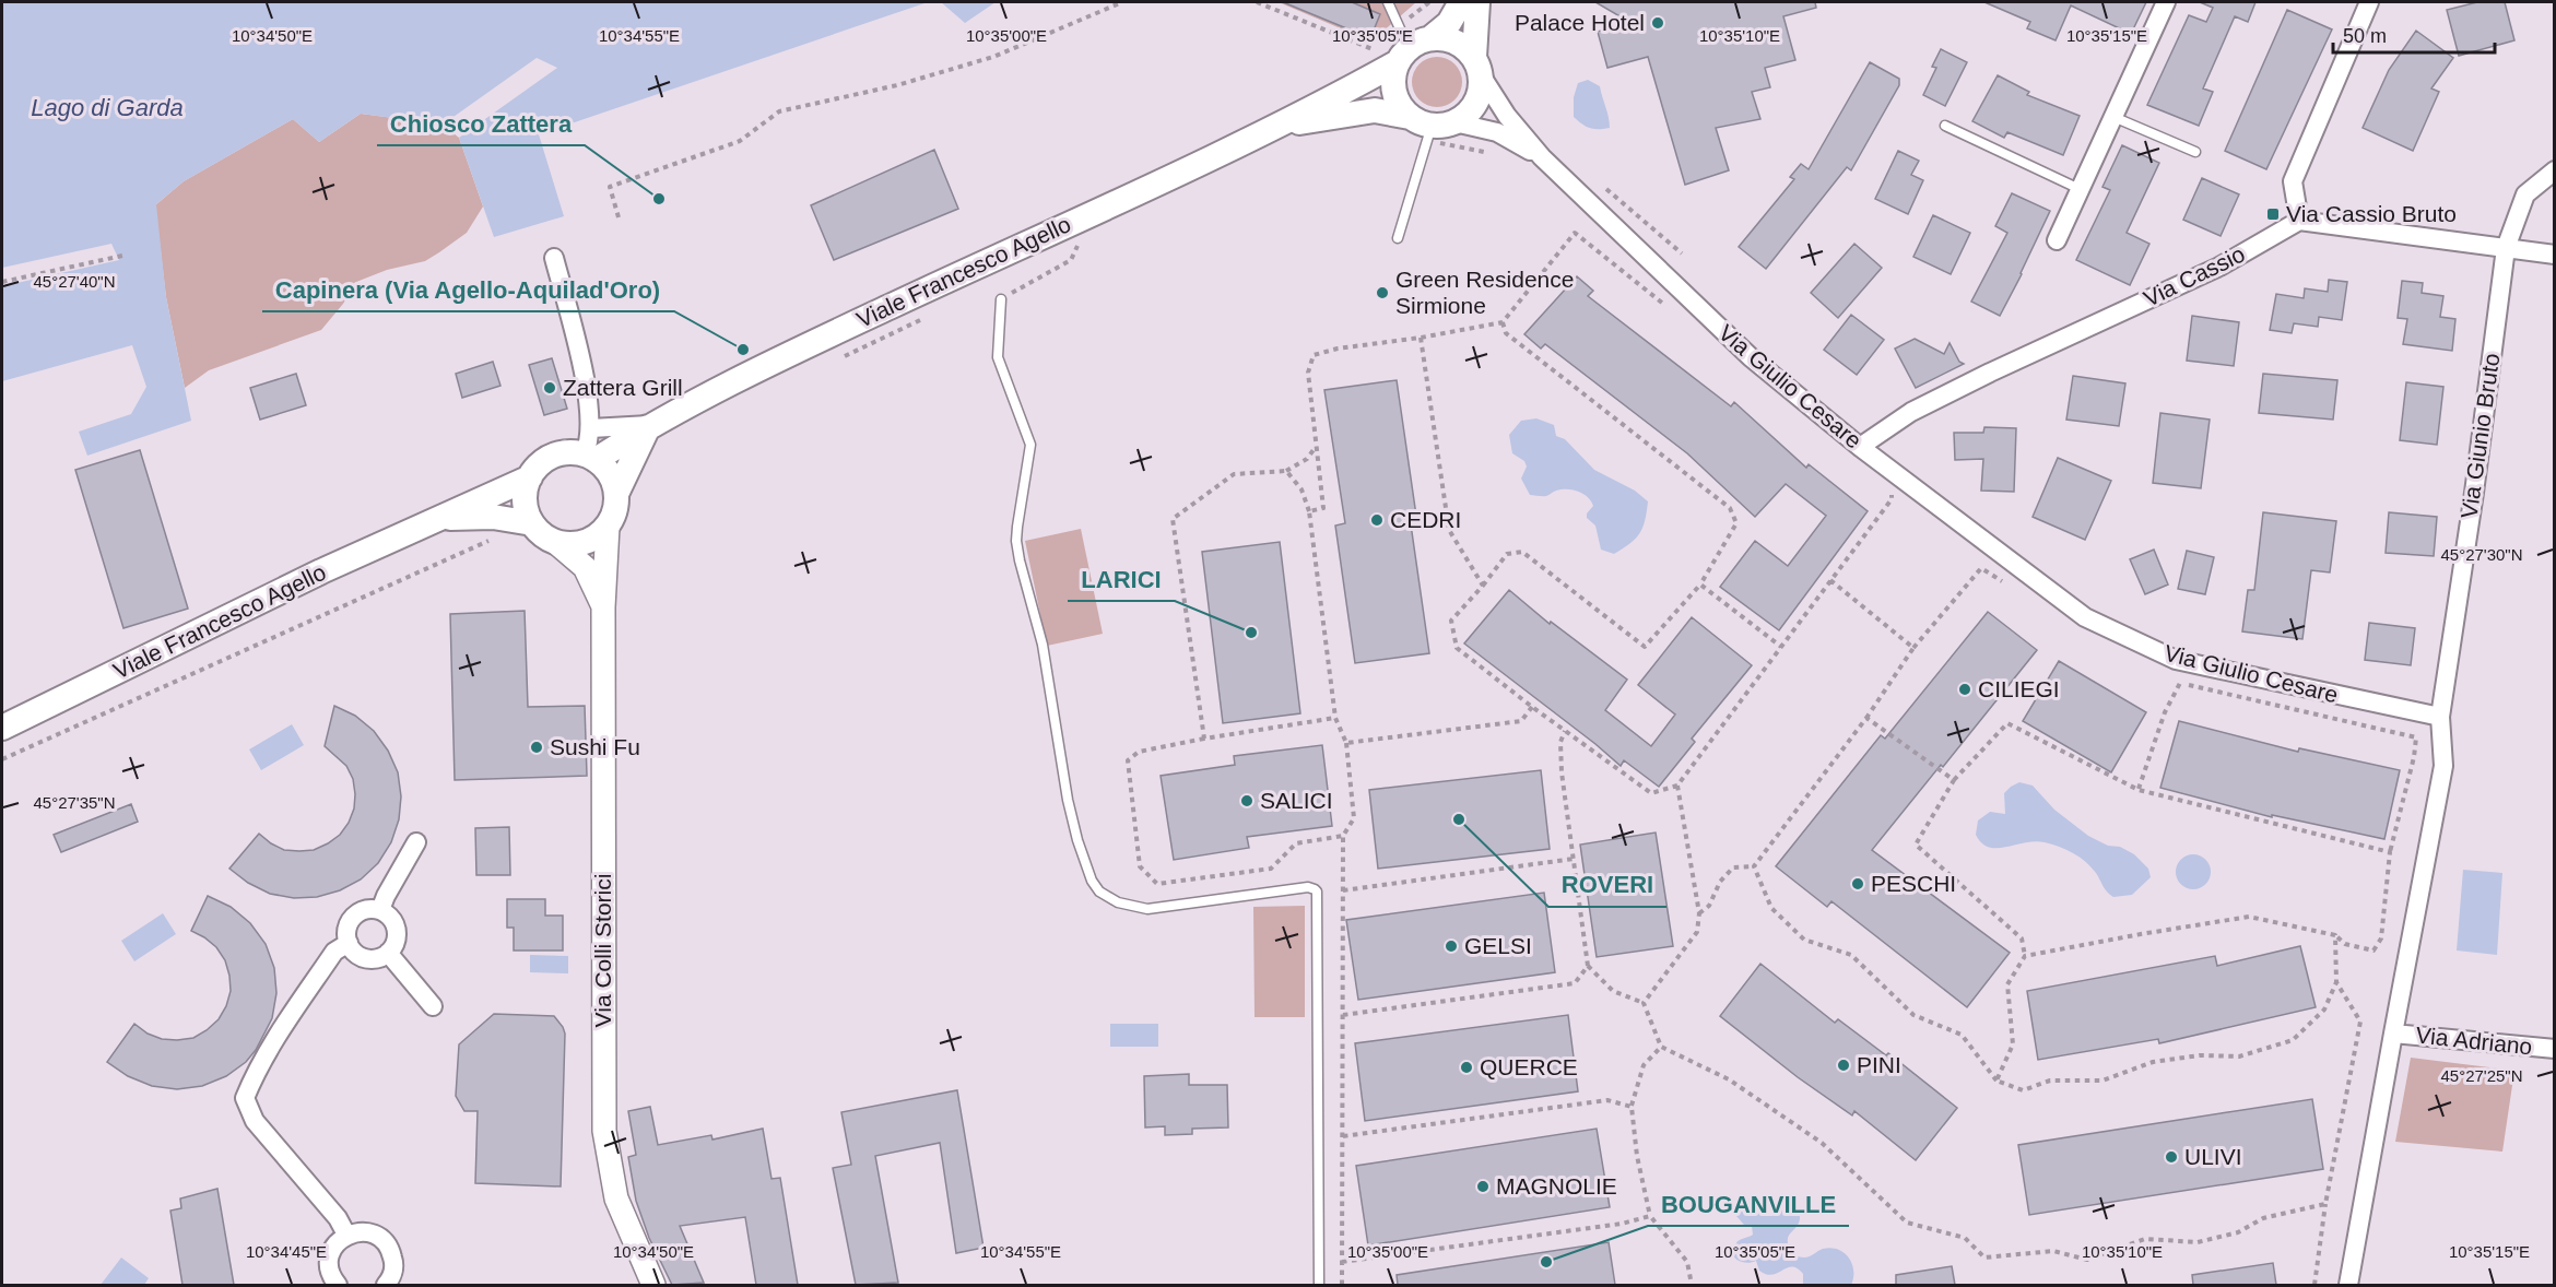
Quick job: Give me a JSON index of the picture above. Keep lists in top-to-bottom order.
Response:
{
  "streets": {
    "main road": ["Viale Francesco Agello"],
    "street": [
      "Via Cassio",
      "Via Giulio Cesare",
      "Via Giunio Bruto",
      "Via Colli Storici",
      "Via Adriano"
    ]
  },
  "crossings": [
    ["Viale Francesco Agello", "Via Giulio Cesare"],
    ["Viale Francesco Agello", "Via Colli Storici"],
    ["Via Cassio", "Via Giulio Cesare"],
    ["Via Giulio Cesare", "Via Giunio Bruto"]
  ],
  "water": ["Lago di Garda"],
  "places": {
    "other": [
      "Palace Hotel",
      "Chiosco Zattera",
      "Green Residence Sirmione",
      "Capinera (Via Agello-Aquilad'Oro)",
      "Zattera Grill",
      "CEDRI",
      "LARICI",
      "CILIEGI",
      "Sushi Fu",
      "SALICI",
      "ROVERI",
      "PESCHI",
      "GELSI",
      "PINI",
      "QUERCE",
      "ULIVI",
      "MAGNOLIE",
      "BOUGANVILLE"
    ],
    "transit": ["Via Cassio Bruto"]
  },
  "scale_bar": "50 m",
  "coordinates": [
    "10°34'55\"E",
    "10°35'00\"E",
    "10°35'05\"E",
    "10°35'10\"E",
    "10°35'15\"E",
    "10°34'50\"E",
    "45°27'40\"N",
    "45°27'30\"N",
    "45°27'35\"N",
    "45°27'25\"N",
    "10°34'45\"E"
  ]
}
